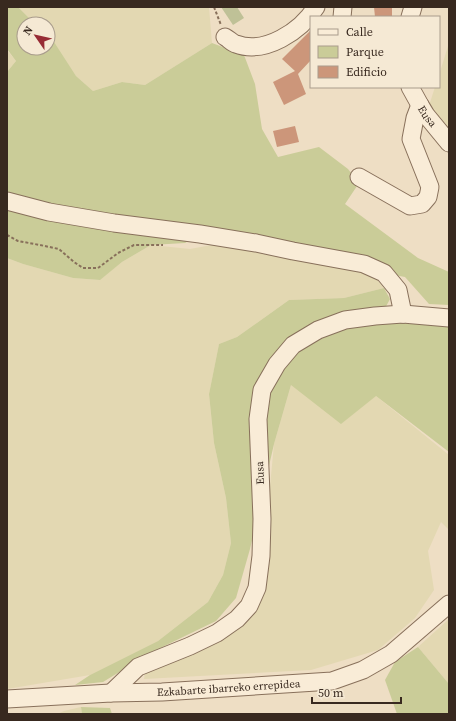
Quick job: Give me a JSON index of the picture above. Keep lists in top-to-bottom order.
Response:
{
  "streets": {
    "street": ["Eusa", "Ezkabarte ibarreko errepidea"]
  },
  "crossings": [
    ["Eusa", "Ezkabarte ibarreko errepidea"]
  ],
  "legend": ["Calle", "Parque", "Edificio"],
  "scale_bar": "50 m",
  "north": "top left"
}
